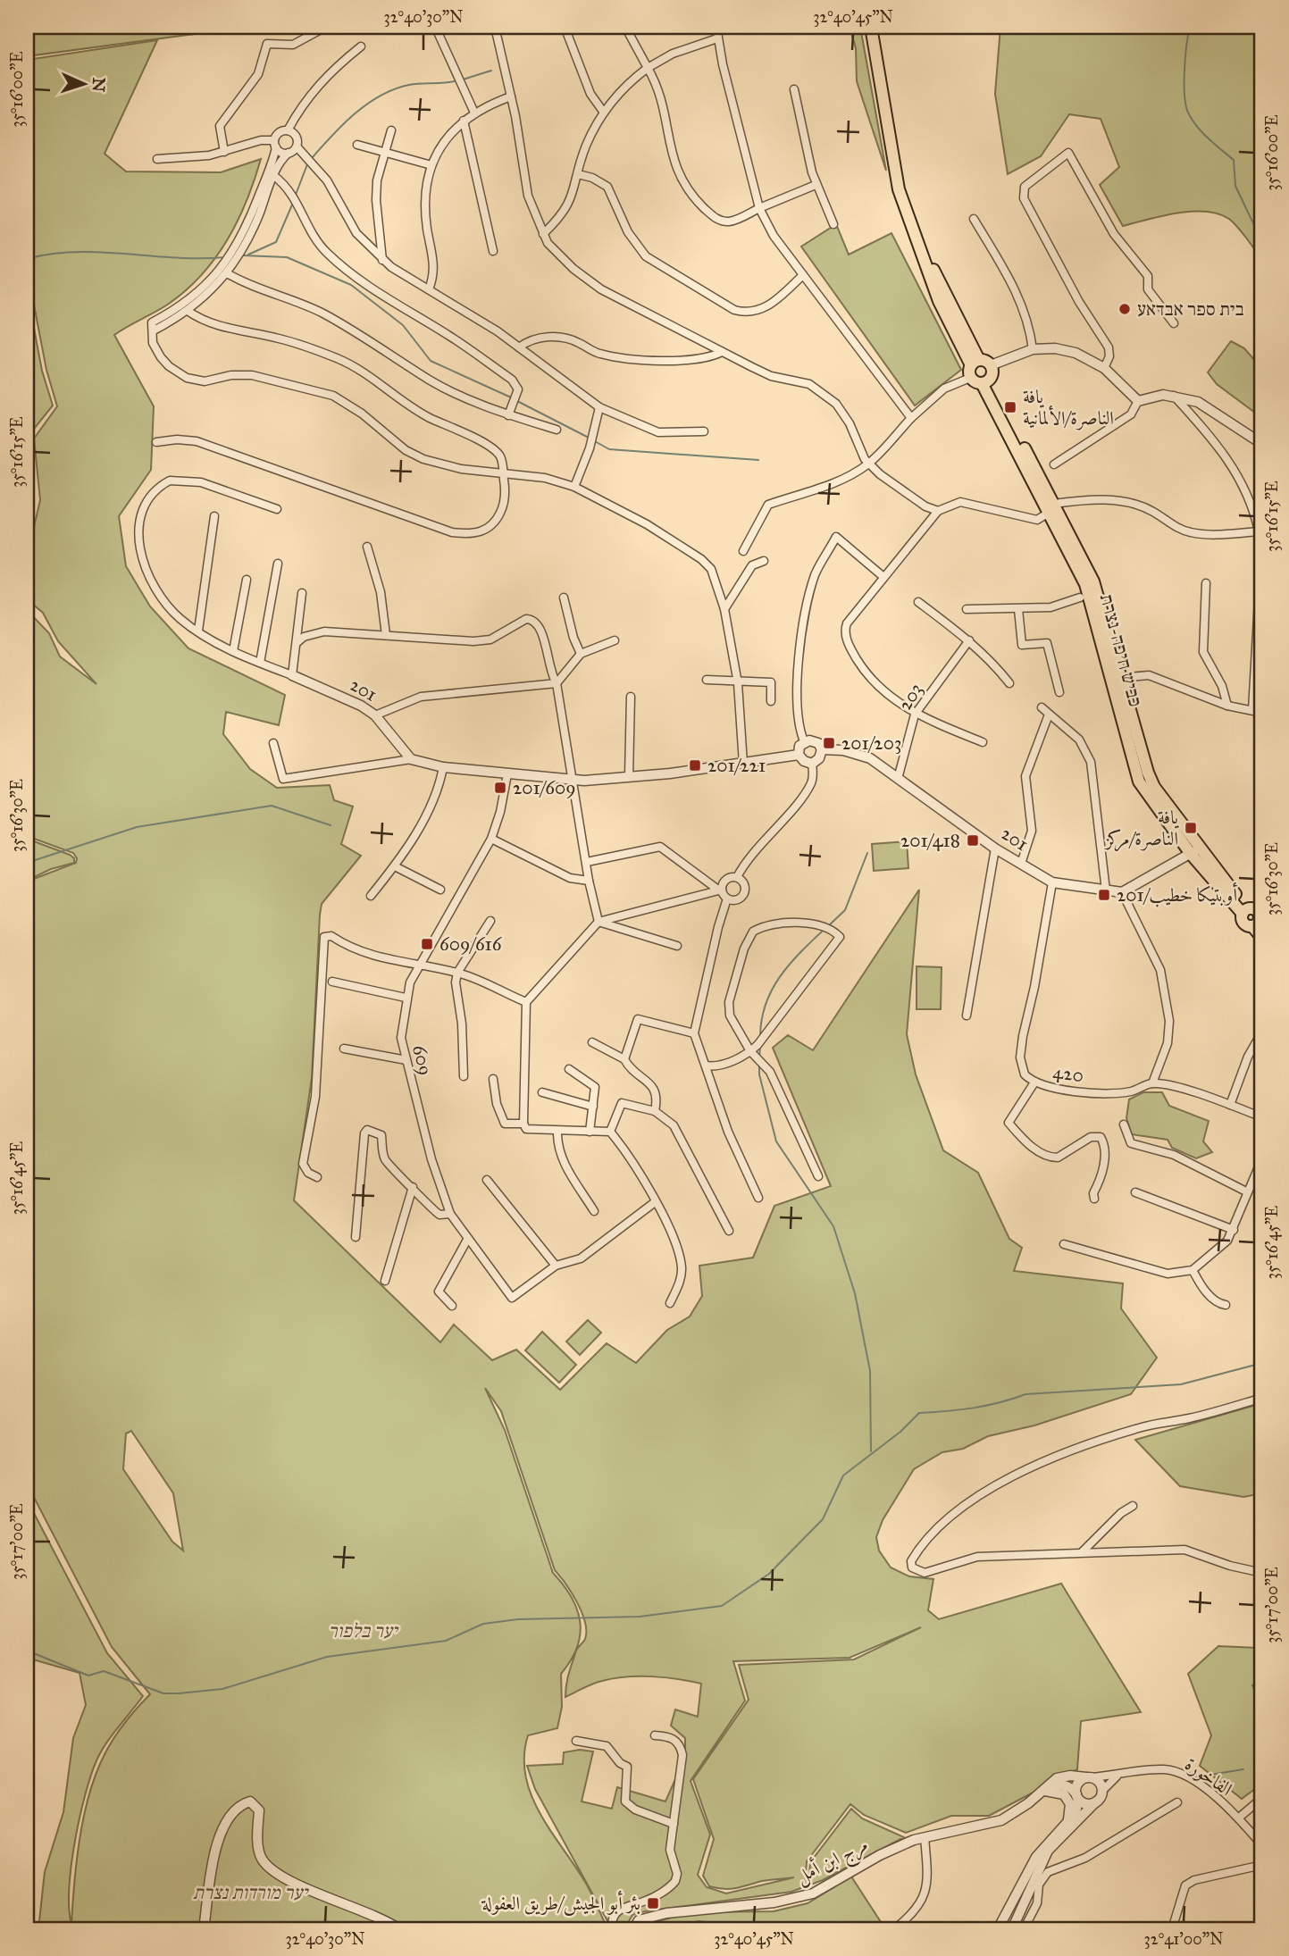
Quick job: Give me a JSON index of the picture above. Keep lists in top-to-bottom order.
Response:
{
  "streets": {
    "highway": ["כביש חיפה-נצרת"],
    "street": [
      "201",
      "203",
      "609",
      "420",
      "الفاخورة",
      "مرج ابن أمل"
    ]
  },
  "crossings": [
    ["201", "203"],
    ["201", "420"],
    ["الفاخورة", "مرج ابن أمل"]
  ],
  "parks": ["יער בלפור", "יער מורדות נצרת"],
  "places": {
    "other": ["בית ספר אבדאע"],
    "transit": [
      "يافة الناصرة/الألمانية",
      "201/203",
      "201/221",
      "201/609",
      "يافة الناصرة/مركز",
      "201/418",
      "أوبتيكا خطيب/201",
      "609/616",
      "بئر أبو الجيش/طريق العفولة"
    ]
  },
  "north": "right",
  "coordinates": [
    "32°40'30\"N",
    "32°40'45\"N",
    "35°16'00\"E",
    "35°16'15\"E",
    "35°16'30\"E",
    "35°16'45\"E",
    "35°17'00\"E",
    "32°41'00\"N"
  ]
}
